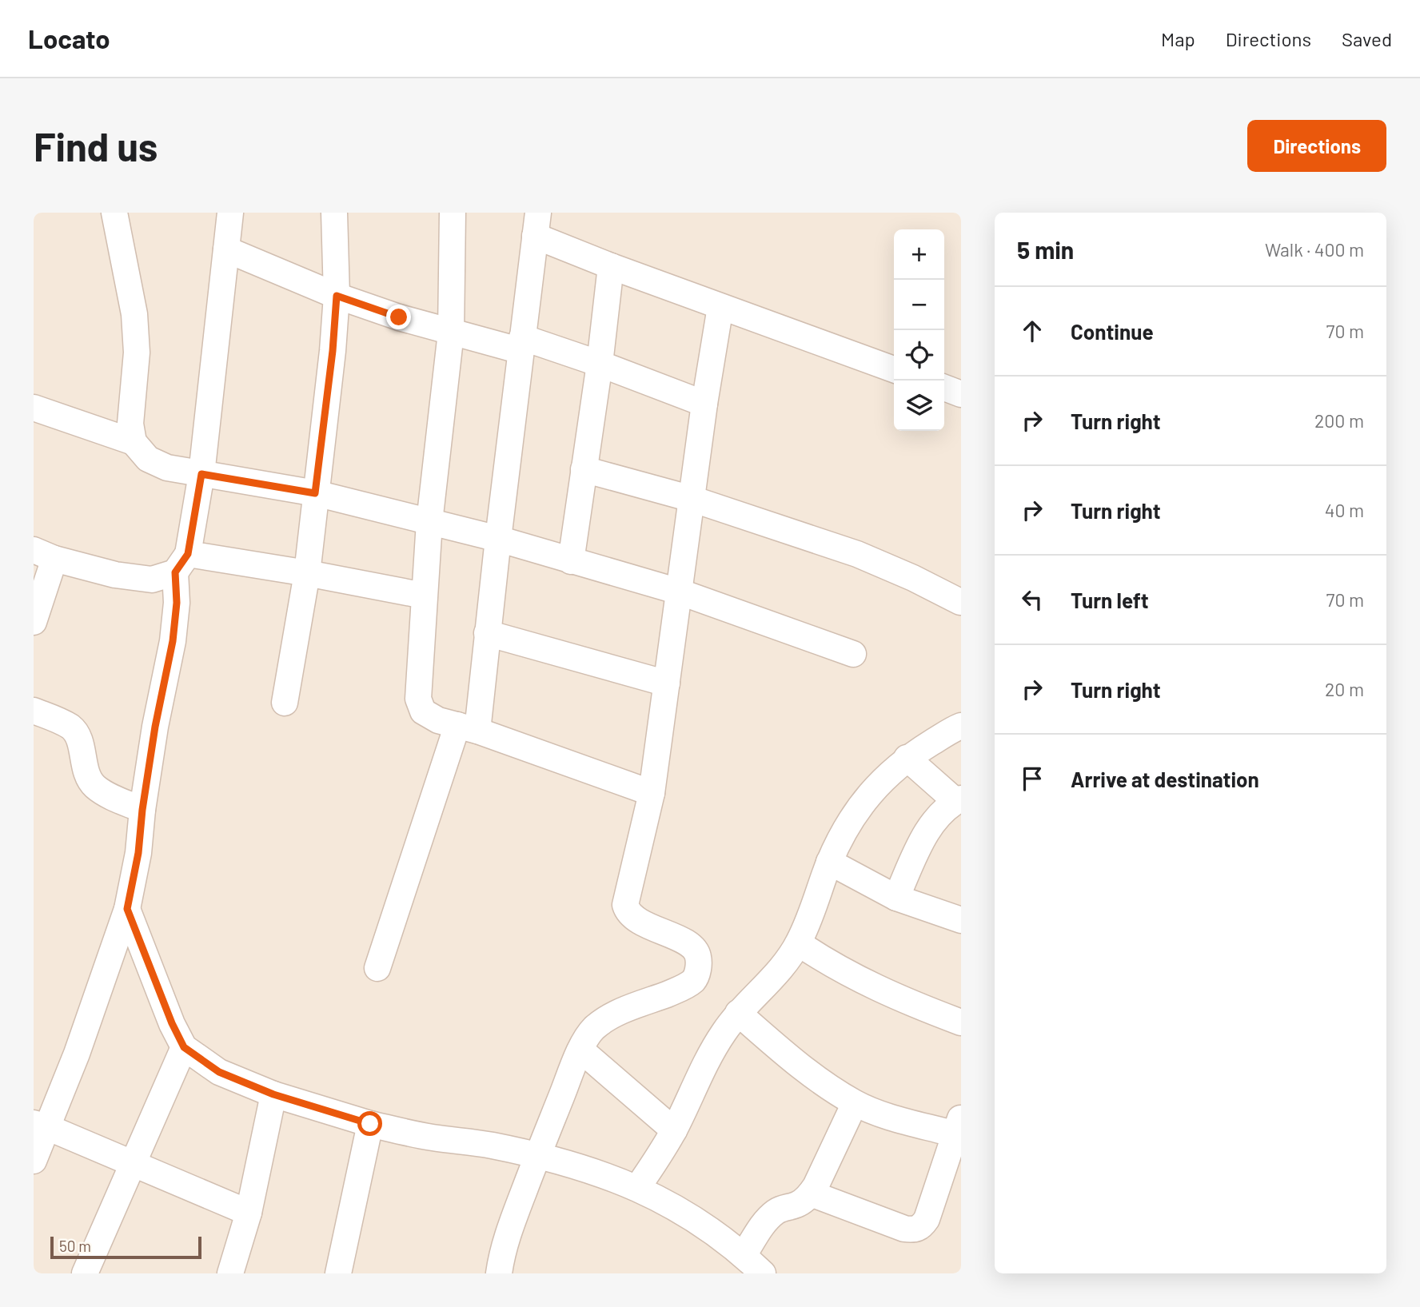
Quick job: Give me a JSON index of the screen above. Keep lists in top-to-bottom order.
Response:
{
  "scale_bar": "50 m",
  "page": {
    "header": "Locato",
    "nav": ["Map", "Directions", "Saved"],
    "buttons": "Directions",
    "title": "Find us",
    "heading": ["5 min", "Walk · 400 m"],
    "map_buttons": ["+", "−"],
    "list": [
      ["Continue", "70 m"],
      ["Turn right", "200 m"],
      ["Turn right", "40 m"],
      ["Turn left", "70 m"],
      ["Turn right", "20 m"],
      "Arrive at destination"
    ],
    "scale": "50 m"
  }
}
